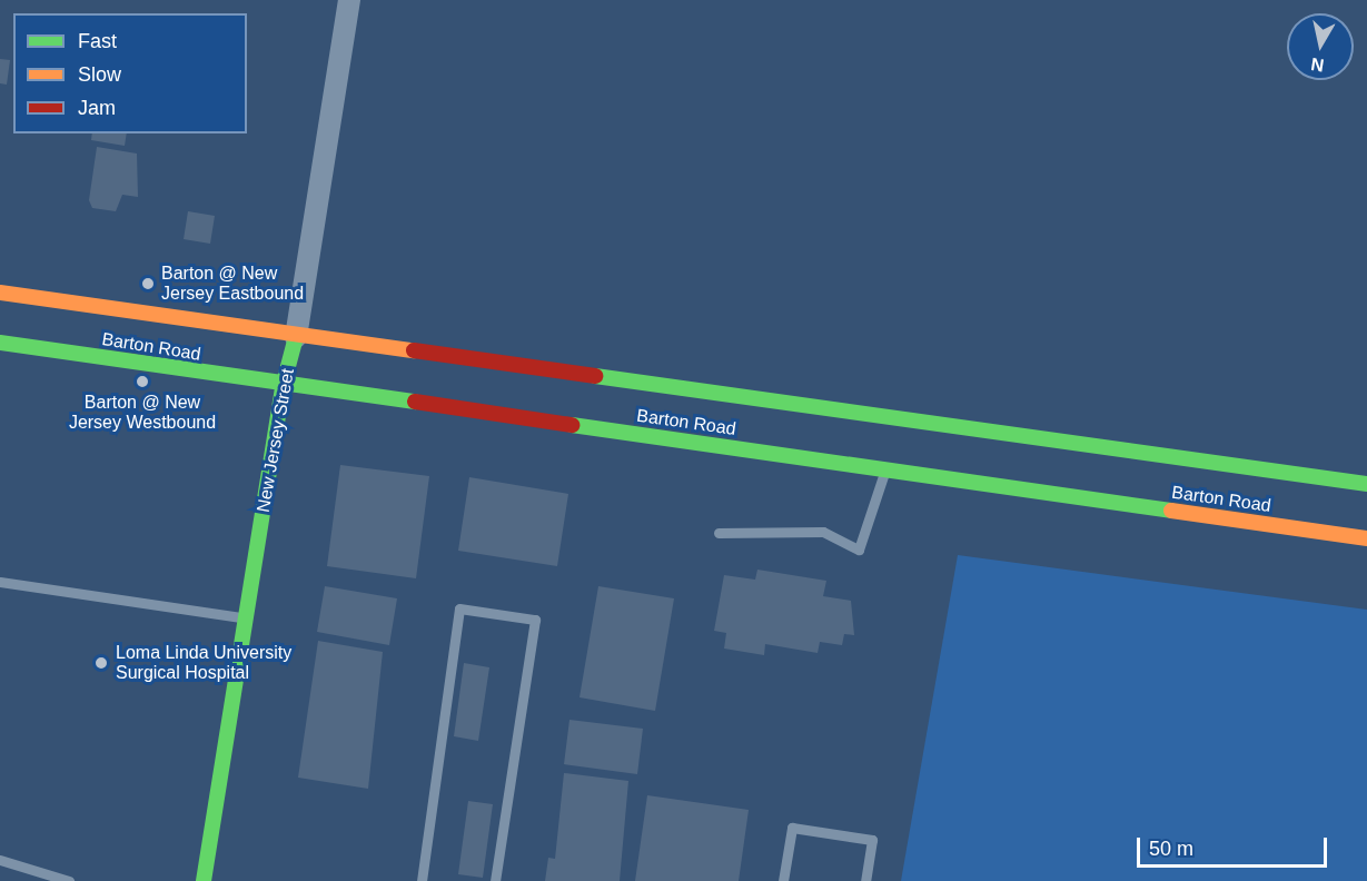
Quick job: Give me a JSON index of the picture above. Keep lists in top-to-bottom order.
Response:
{
  "streets": {
    "main road": ["Barton Road", "New Jersey Street"]
  },
  "crossings": [
    ["Barton Road", "New Jersey Street"]
  ],
  "places": ["Barton @ New Jersey Eastbound", "Barton @ New Jersey Westbound", "Loma Linda University Surgical Hospital"],
  "legend": ["Fast", "Slow", "Jam"],
  "scale_bar": "50 m",
  "north": "bottom"
}
